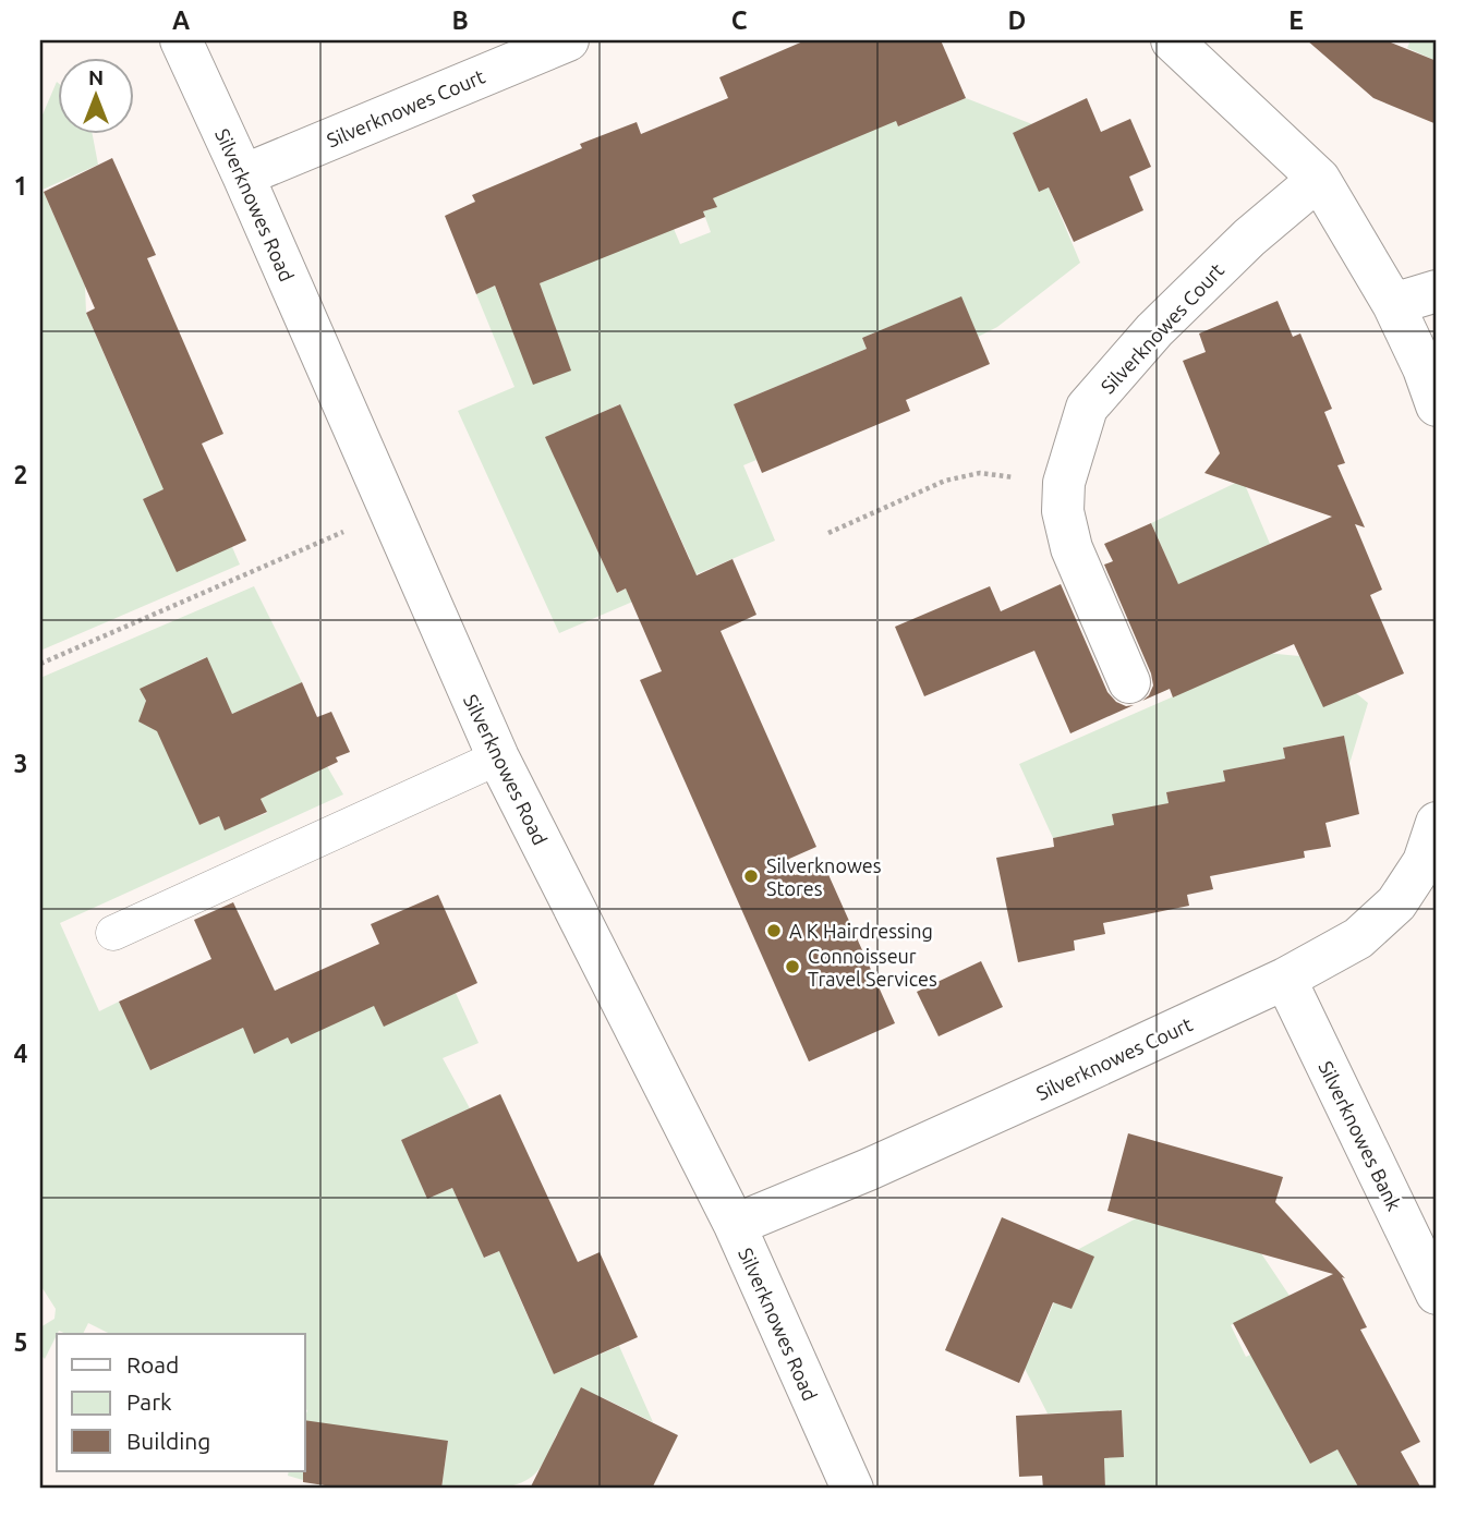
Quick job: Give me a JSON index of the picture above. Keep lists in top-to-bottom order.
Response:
{
  "streets": {
    "street": ["Silverknowes Court", "Silverknowes Road", "Silverknowes Bank"]
  },
  "crossings": [
    ["Silverknowes Court", "Silverknowes Road"],
    ["Silverknowes Court", "Silverknowes Bank"]
  ],
  "places": ["Silverknowes Stores", "A K Hairdressing", "Connoisseur Travel Services"],
  "legend": ["Road", "Park", "Building"],
  "north": "top",
  "grid": {
    "columns": [
      "A",
      "B",
      "C",
      "D",
      "E"
    ],
    "rows": [
      "1",
      "2",
      "3",
      "4",
      "5"
    ]
  }
}
